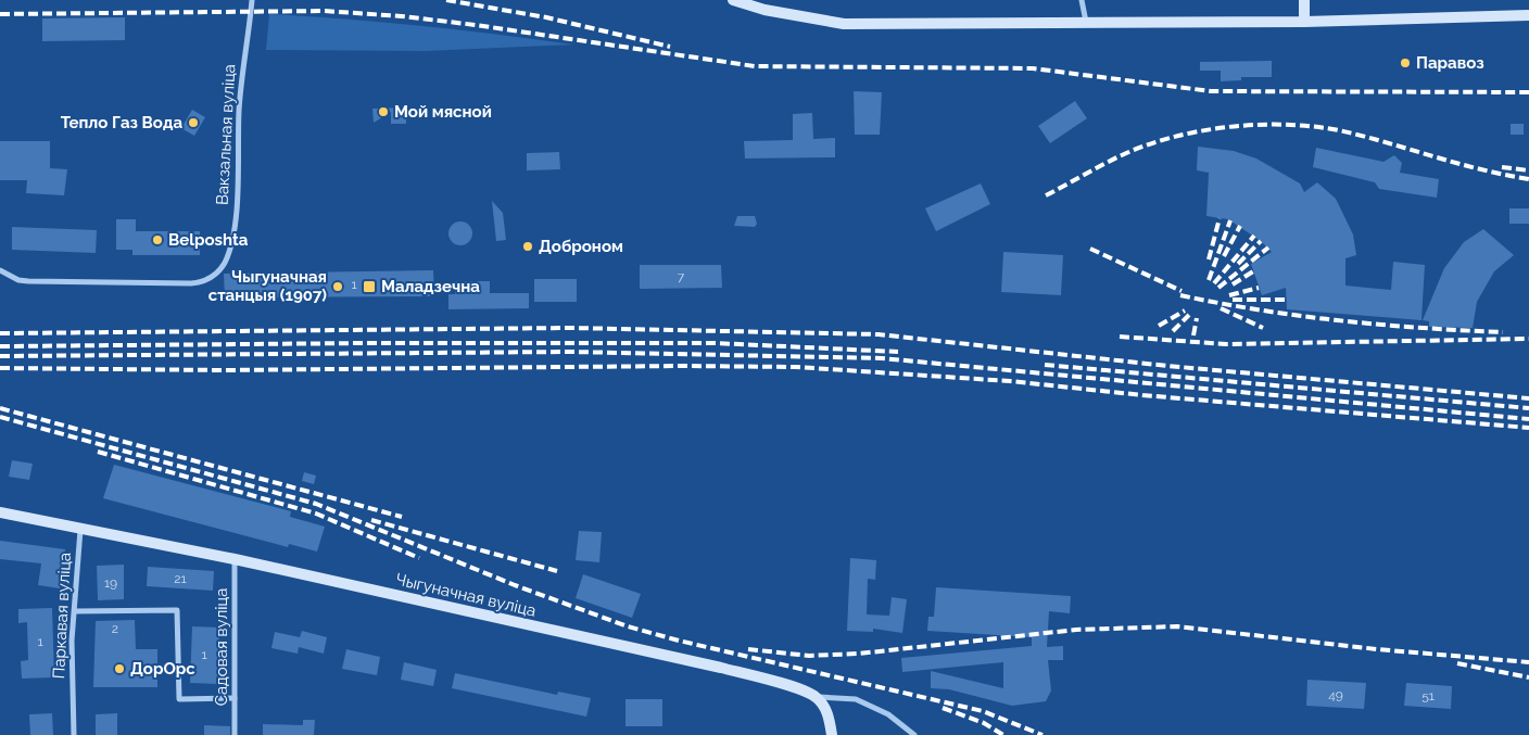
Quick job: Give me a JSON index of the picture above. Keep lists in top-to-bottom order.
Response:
{
  "streets": {
    "main road": ["Чыгуначная вуліца"],
    "street": ["Вакзальная вуліца", "Паркавая вуліца", "Садовая вуліца"]
  },
  "crossings": [
    ["Чыгуначная вуліца", "Паркавая вуліца"],
    ["Чыгуначная вуліца", "Садовая вуліца"]
  ],
  "places": {
    "other": [
      "Паравоз",
      "Мой мясной",
      "Тепло Газ Вода",
      "Belposhta",
      "Доброном",
      "Чыгуначная станцыя (1907)",
      "ДорОрс"
    ],
    "transit": ["Маладзечна"]
  },
  "house_numbers": [
    "7",
    "1",
    "21",
    "19",
    "2",
    "1",
    "1",
    "49",
    "51"
  ]
}
